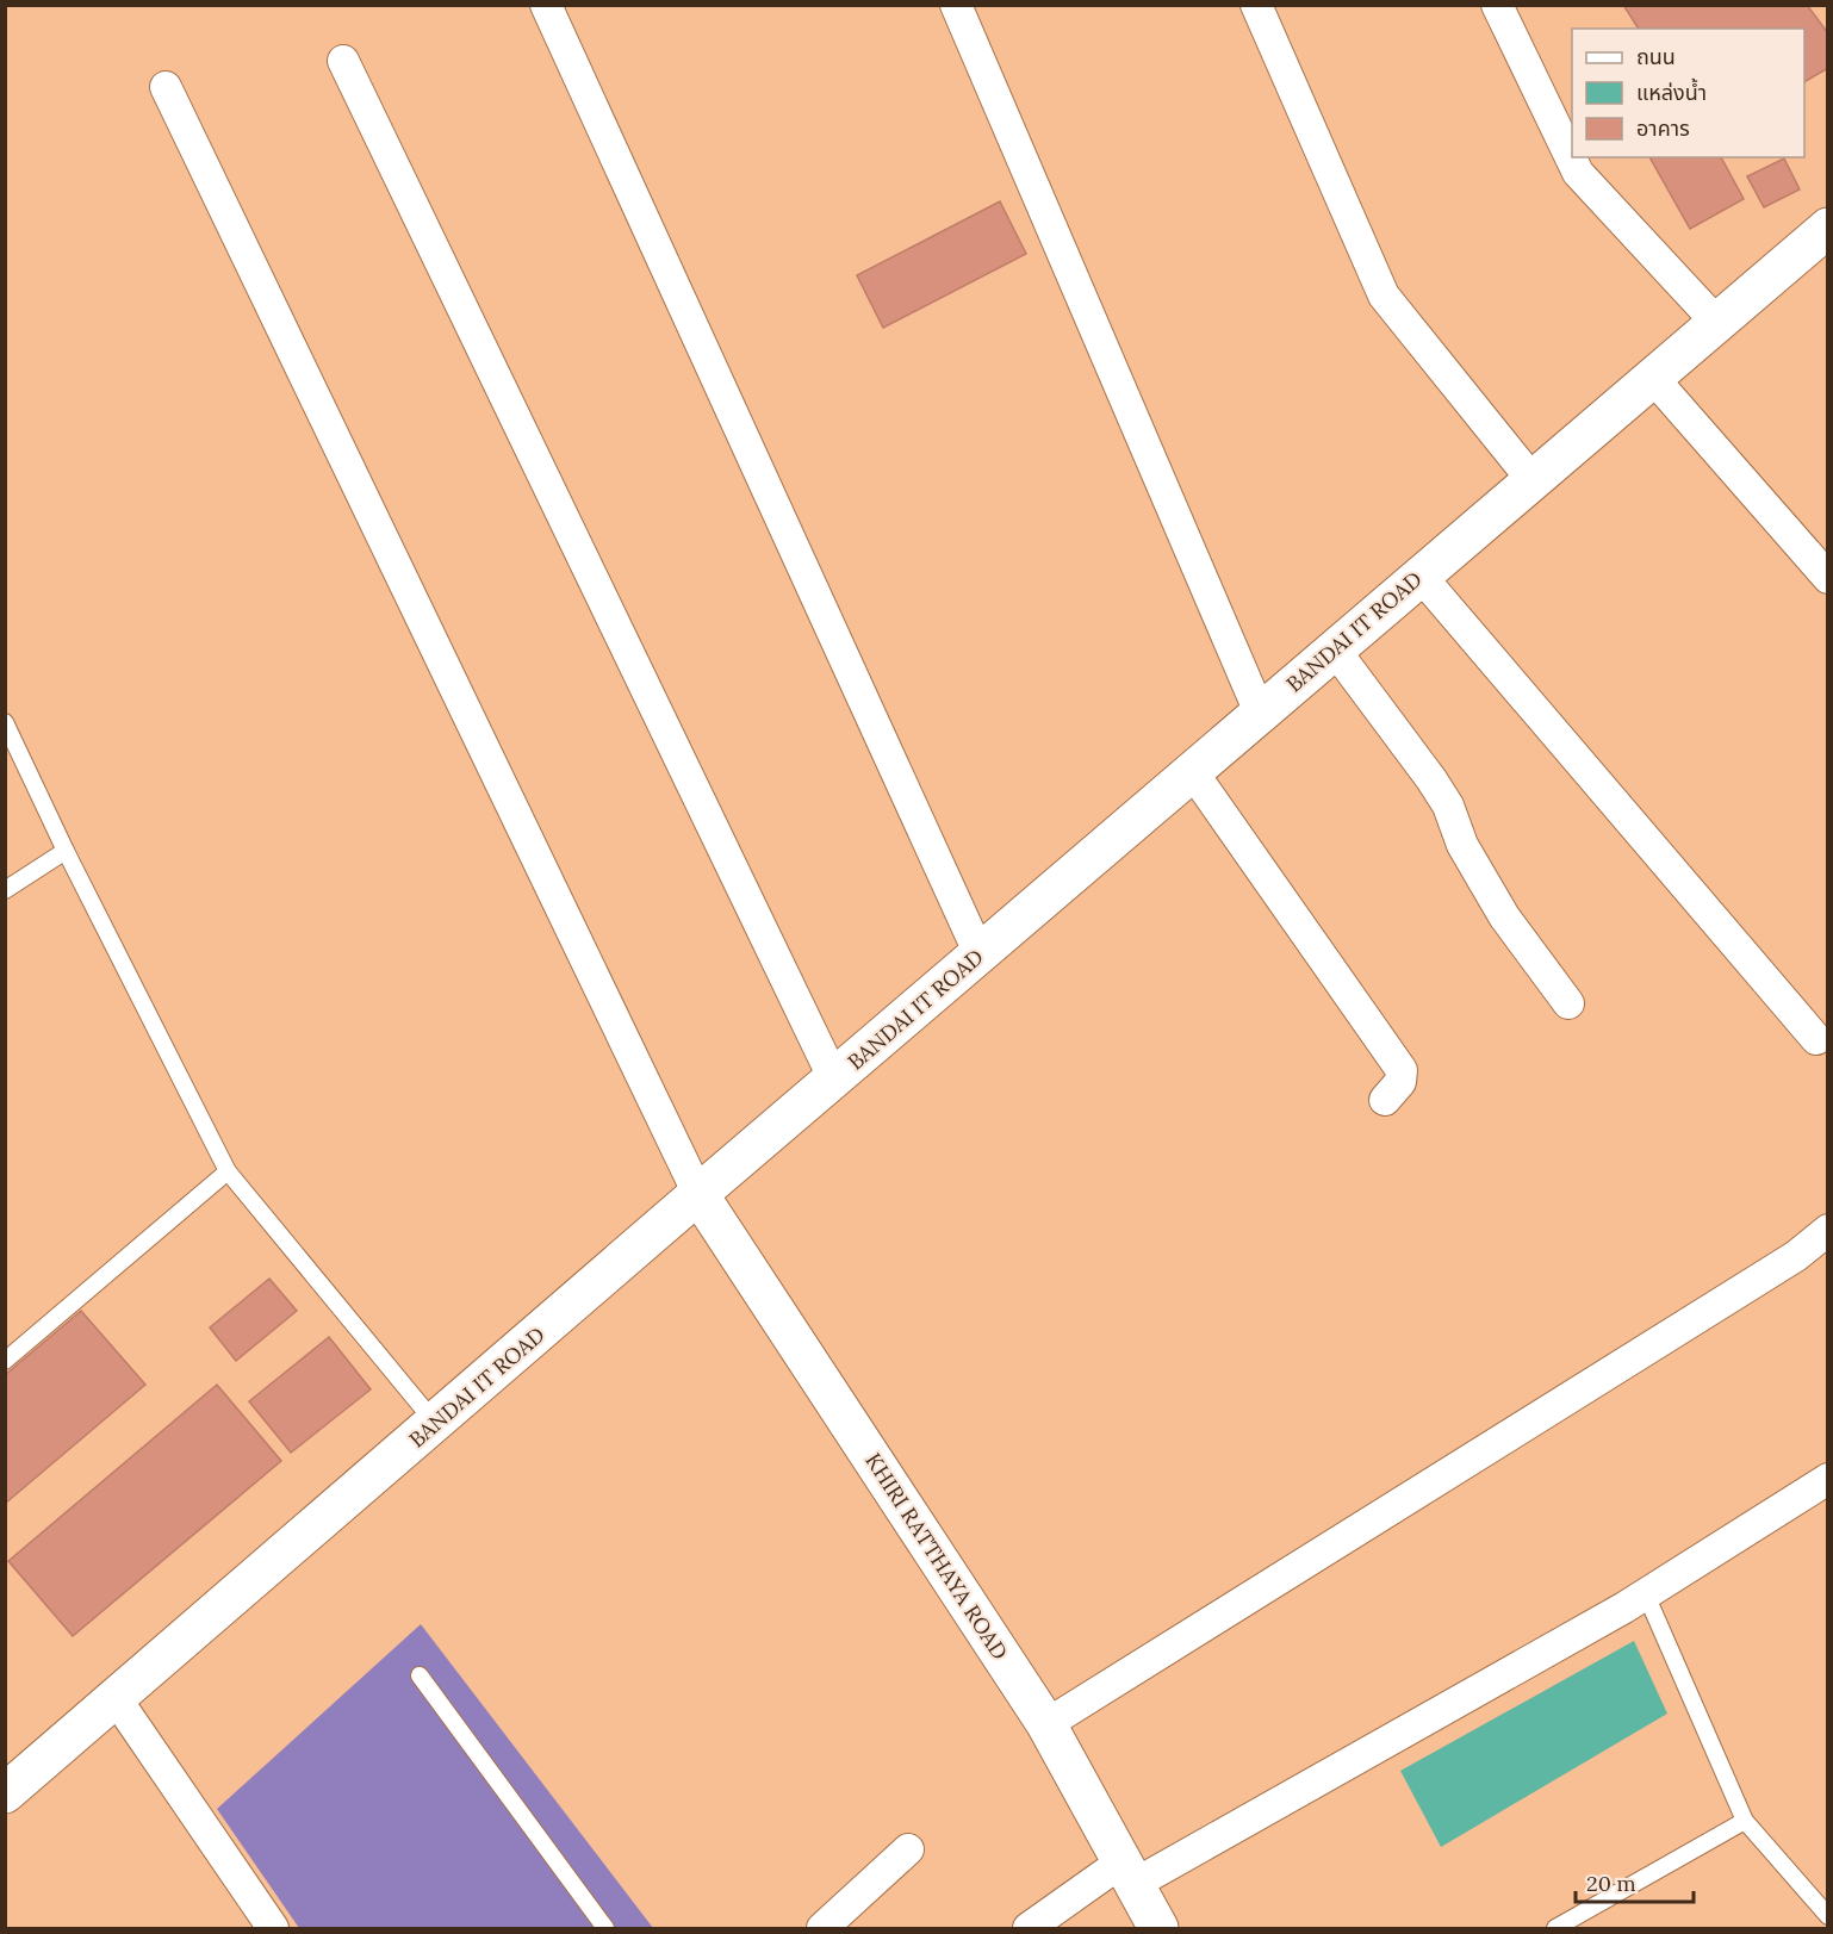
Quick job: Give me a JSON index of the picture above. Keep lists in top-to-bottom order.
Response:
{
  "streets": {
    "main road": ["BANDAI IT ROAD", "KHIRI RATTHAYA ROAD"]
  },
  "crossings": [
    ["BANDAI IT ROAD", "KHIRI RATTHAYA ROAD"]
  ],
  "legend": ["ถนน", "แหล่งน้ำ", "อาคาร"],
  "scale_bar": "20 m"
}
